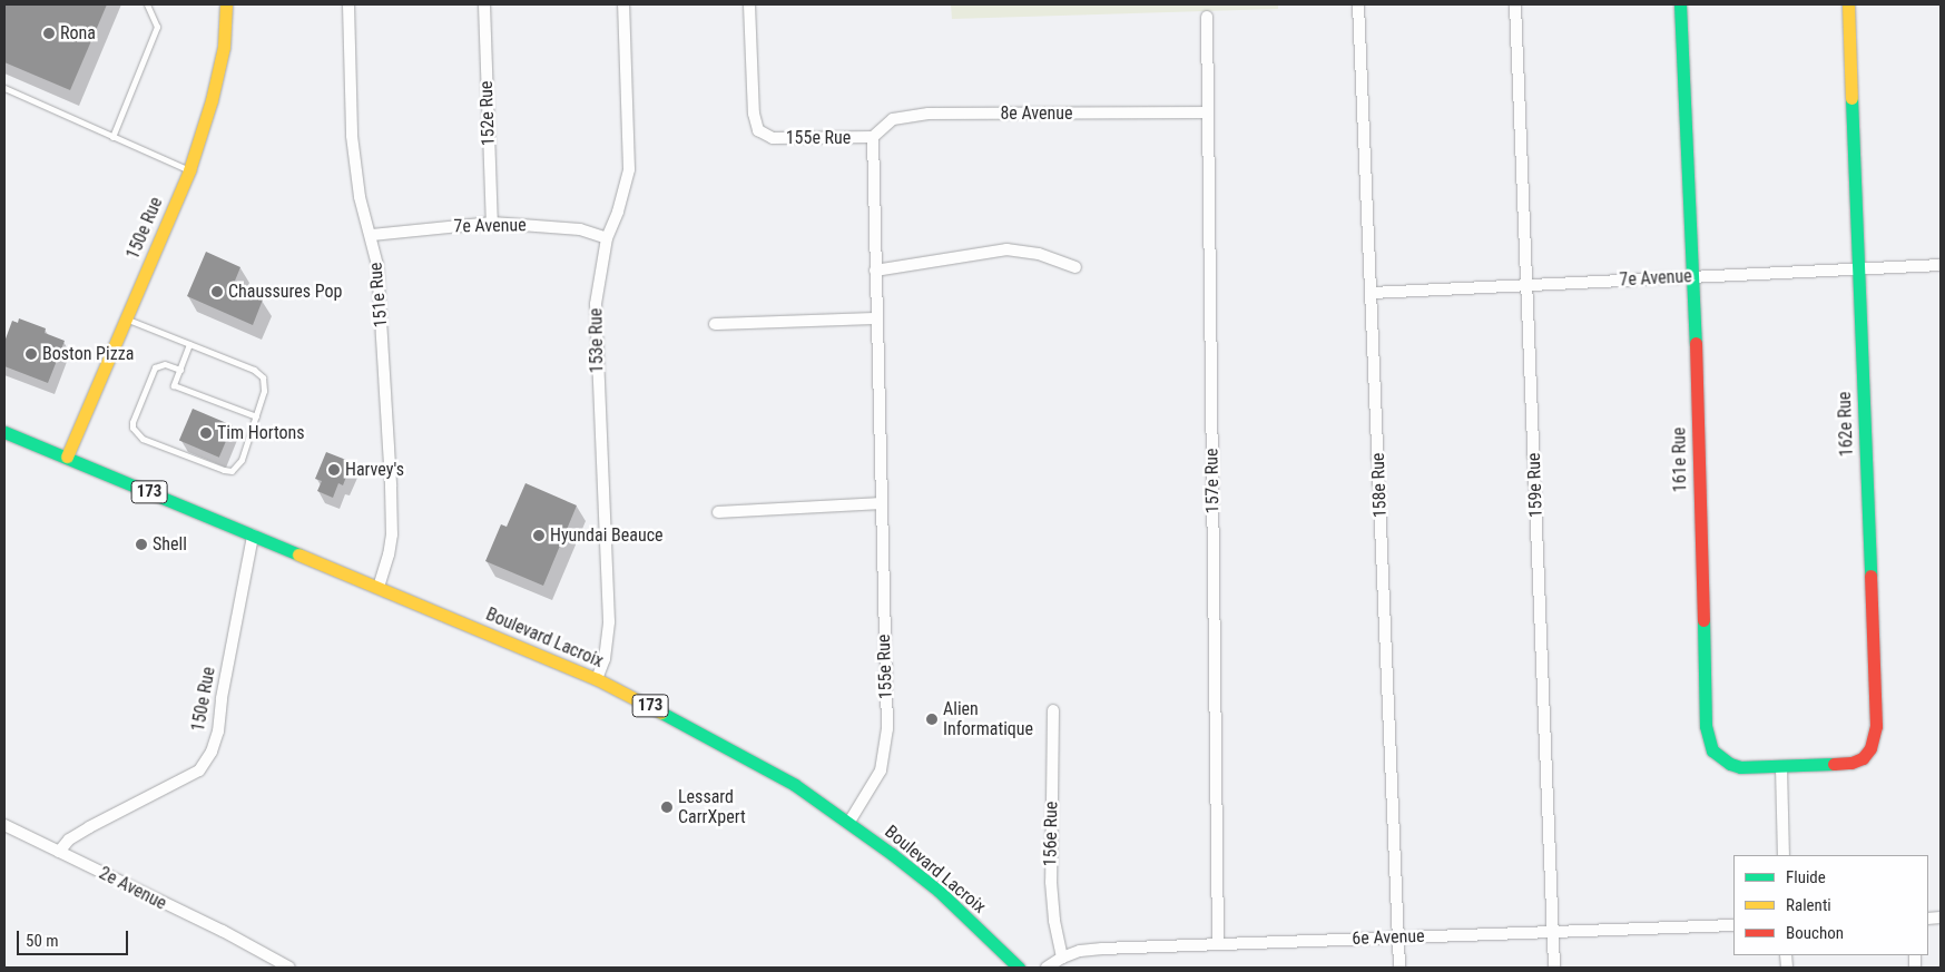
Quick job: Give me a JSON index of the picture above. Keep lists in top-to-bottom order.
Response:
{
  "streets": {
    "street": [
      "152e Rue",
      "8e Avenue",
      "155e Rue",
      "7e Avenue",
      "150e Rue",
      "151e Rue",
      "153e Rue",
      "162e Rue",
      "161e Rue",
      "157e Rue",
      "158e Rue",
      "159e Rue",
      "173",
      "Boulevard Lacroix",
      "156e Rue",
      "2e Avenue",
      "6e Avenue"
    ]
  },
  "crossings": [
    ["152e Rue", "7e Avenue"],
    ["8e Avenue", "155e Rue"],
    ["8e Avenue", "157e Rue"],
    ["155e Rue", "Boulevard Lacroix"],
    ["7e Avenue", "151e Rue"],
    ["7e Avenue", "153e Rue"],
    ["7e Avenue", "162e Rue"],
    ["7e Avenue", "161e Rue"],
    ["7e Avenue", "158e Rue"],
    ["7e Avenue", "159e Rue"],
    ["150e Rue", "Boulevard Lacroix"],
    ["150e Rue", "2e Avenue"],
    ["151e Rue", "Boulevard Lacroix"],
    ["153e Rue", "Boulevard Lacroix"],
    ["162e Rue", "161e Rue"],
    ["157e Rue", "6e Avenue"],
    ["158e Rue", "6e Avenue"],
    ["159e Rue", "6e Avenue"],
    ["156e Rue", "6e Avenue"]
  ],
  "places": [
    "Rona",
    "Chaussures Pop",
    "Boston Pizza",
    "Tim Hortons",
    "Harvey's",
    "Hyundai Beauce",
    "Shell",
    "Alien Informatique",
    "Lessard CarrXpert"
  ],
  "legend": ["Fluide", "Ralenti", "Bouchon"],
  "scale_bar": "50 m"
}
